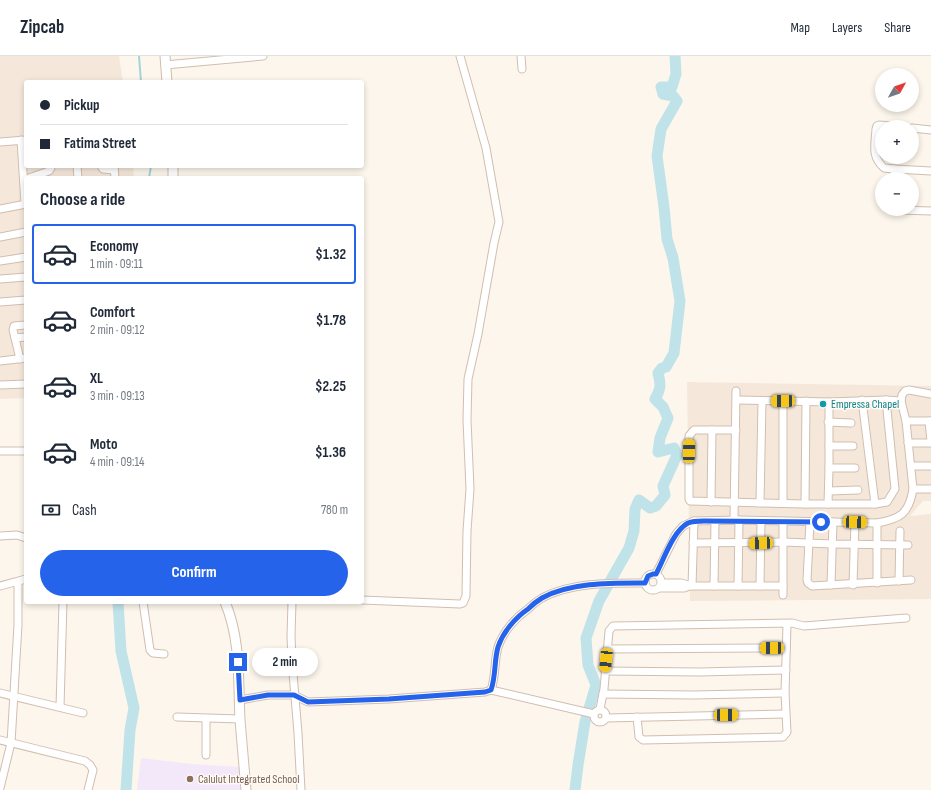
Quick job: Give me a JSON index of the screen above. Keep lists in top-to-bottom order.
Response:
{
  "places": ["Empressa Chapel", "Calulut Integrated School"],
  "north": "top right",
  "page": {
    "header": "Zipcab",
    "nav": ["Map", "Layers", "Share"],
    "map_buttons": ["+", "−"],
    "banner": ["Pickup", "Fatima Street"],
    "heading": "Choose a ride",
    "list": [
      {
        "name": "Economy",
        "note": "1 min · 09:11",
        "value": "$1.32"
      },
      {
        "name": "Comfort",
        "note": "2 min · 09:12",
        "value": "$1.78"
      },
      {
        "name": "XL",
        "note": "3 min · 09:13",
        "value": "$2.25"
      },
      {
        "name": "Moto",
        "note": "4 min · 09:14",
        "value": "$1.36"
      }
    ],
    "pay": ["Cash", "780 m"],
    "buttons": "Confirm",
    "bubble": "2 min"
  }
}
